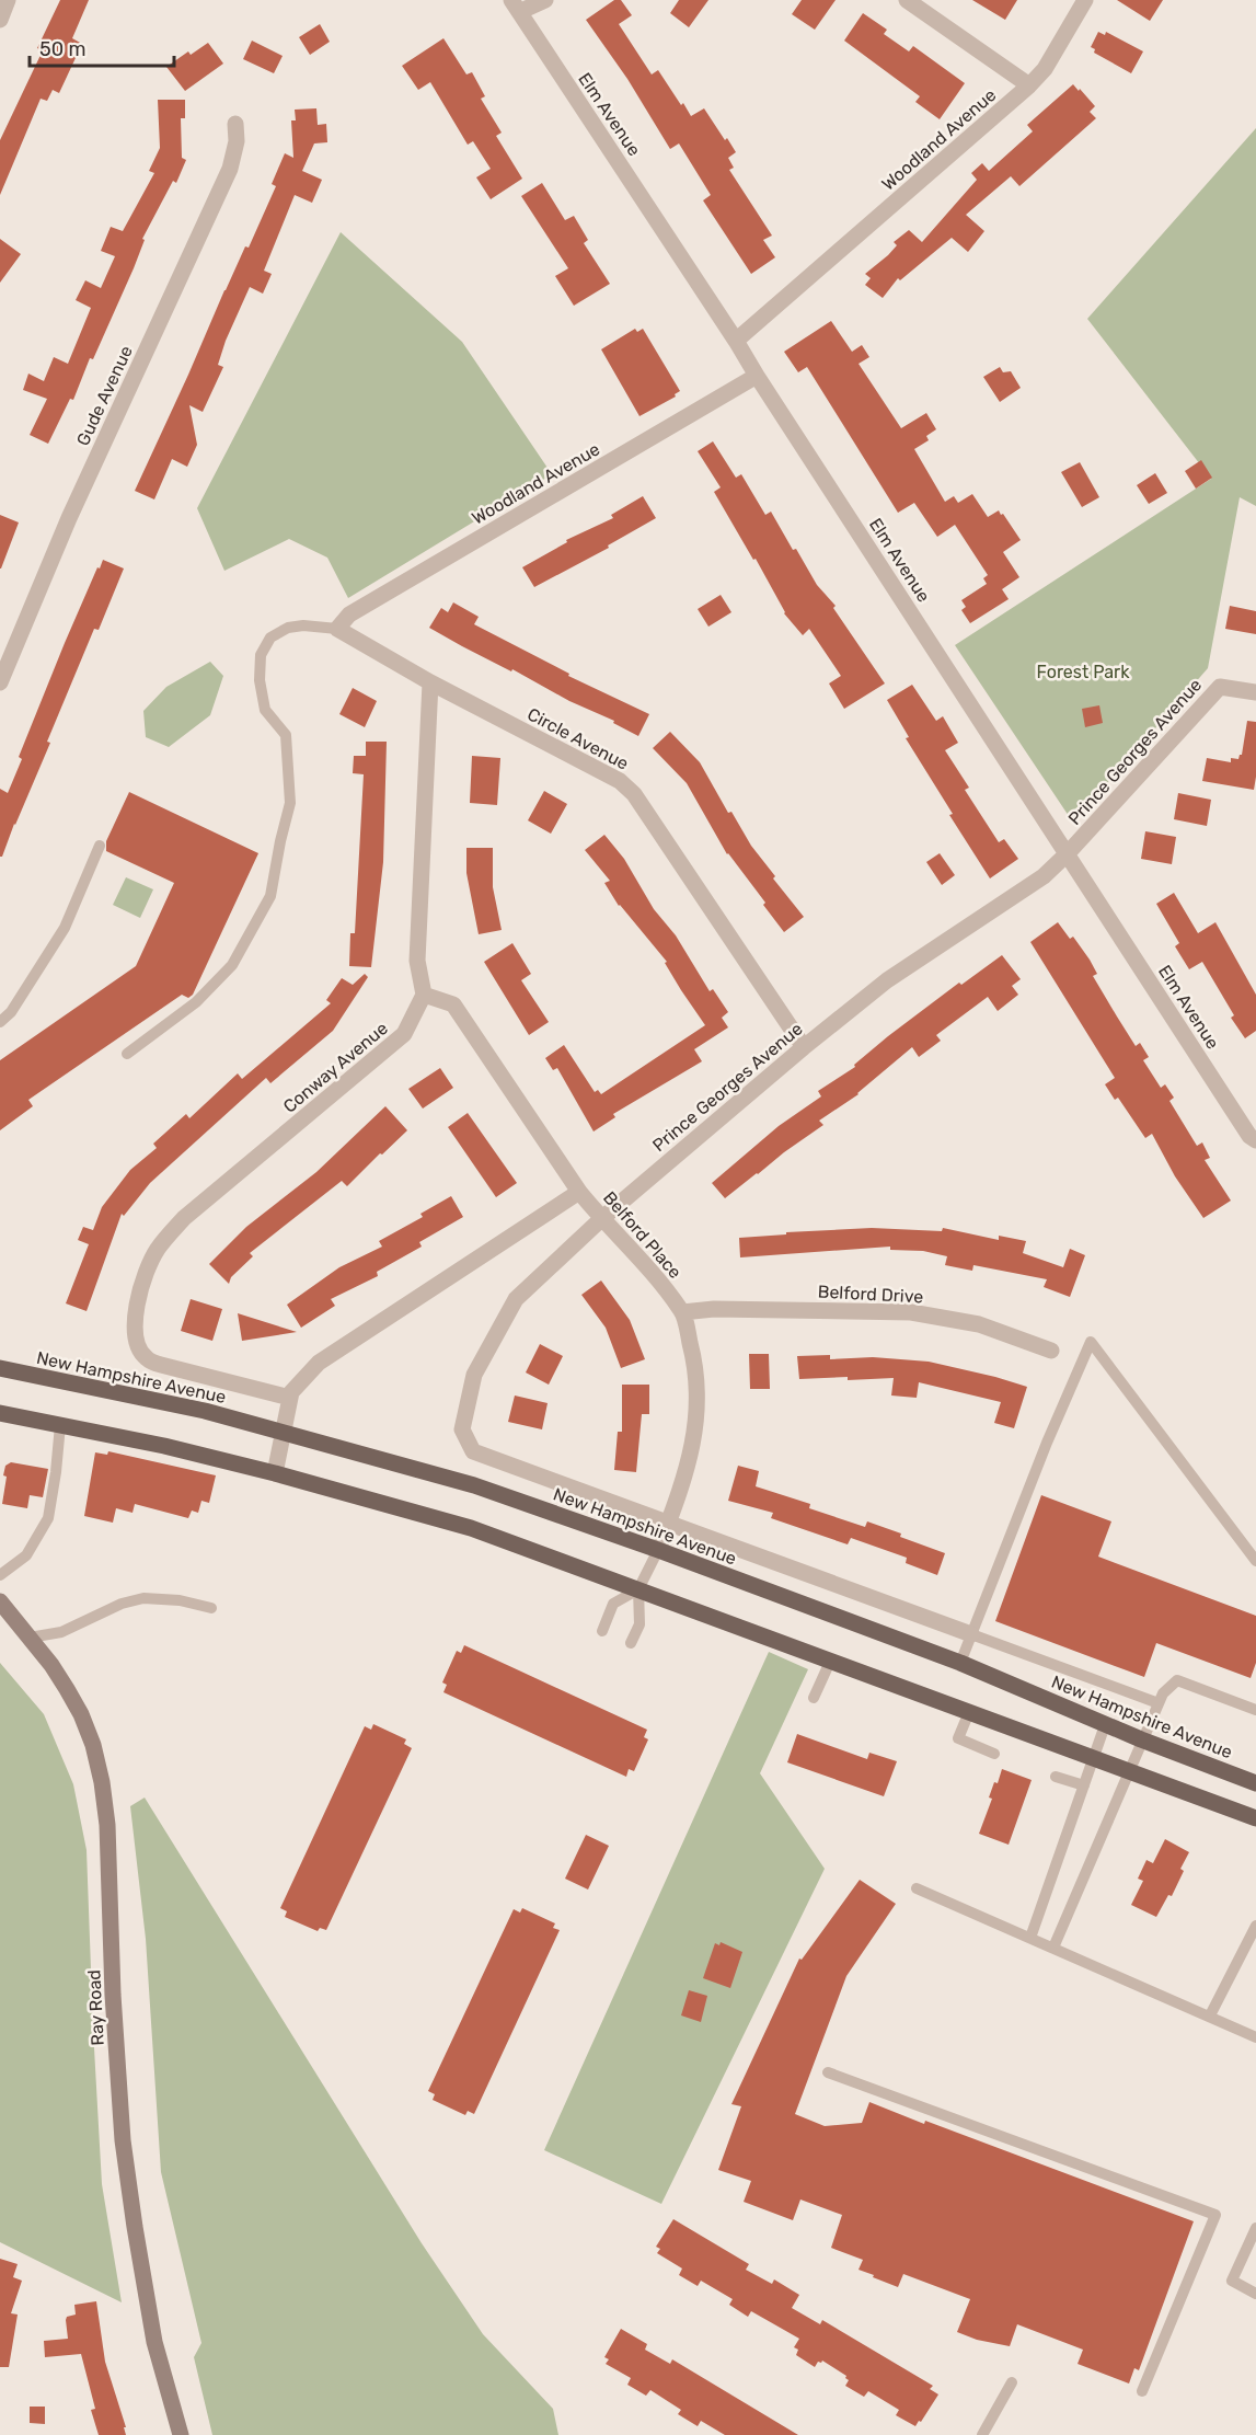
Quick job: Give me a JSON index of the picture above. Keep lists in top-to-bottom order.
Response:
{
  "streets": {
    "main road": ["New Hampshire Avenue"],
    "street": [
      "Elm Avenue",
      "Woodland Avenue",
      "Gude Avenue",
      "Circle Avenue",
      "Prince Georges Avenue",
      "Conway Avenue",
      "Belford Place",
      "Belford Drive",
      "Ray Road"
    ]
  },
  "crossings": [
    ["Elm Avenue", "Woodland Avenue"],
    ["Elm Avenue", "Prince Georges Avenue"],
    ["Woodland Avenue", "Circle Avenue"],
    ["Circle Avenue", "Prince Georges Avenue"],
    ["Prince Georges Avenue", "Belford Place"],
    ["Prince Georges Avenue", "New Hampshire Avenue"],
    ["Conway Avenue", "Belford Place"],
    ["Belford Place", "Belford Drive"],
    ["Belford Place", "New Hampshire Avenue"]
  ],
  "parks": ["Forest Park"],
  "scale_bar": "50 m"
}
